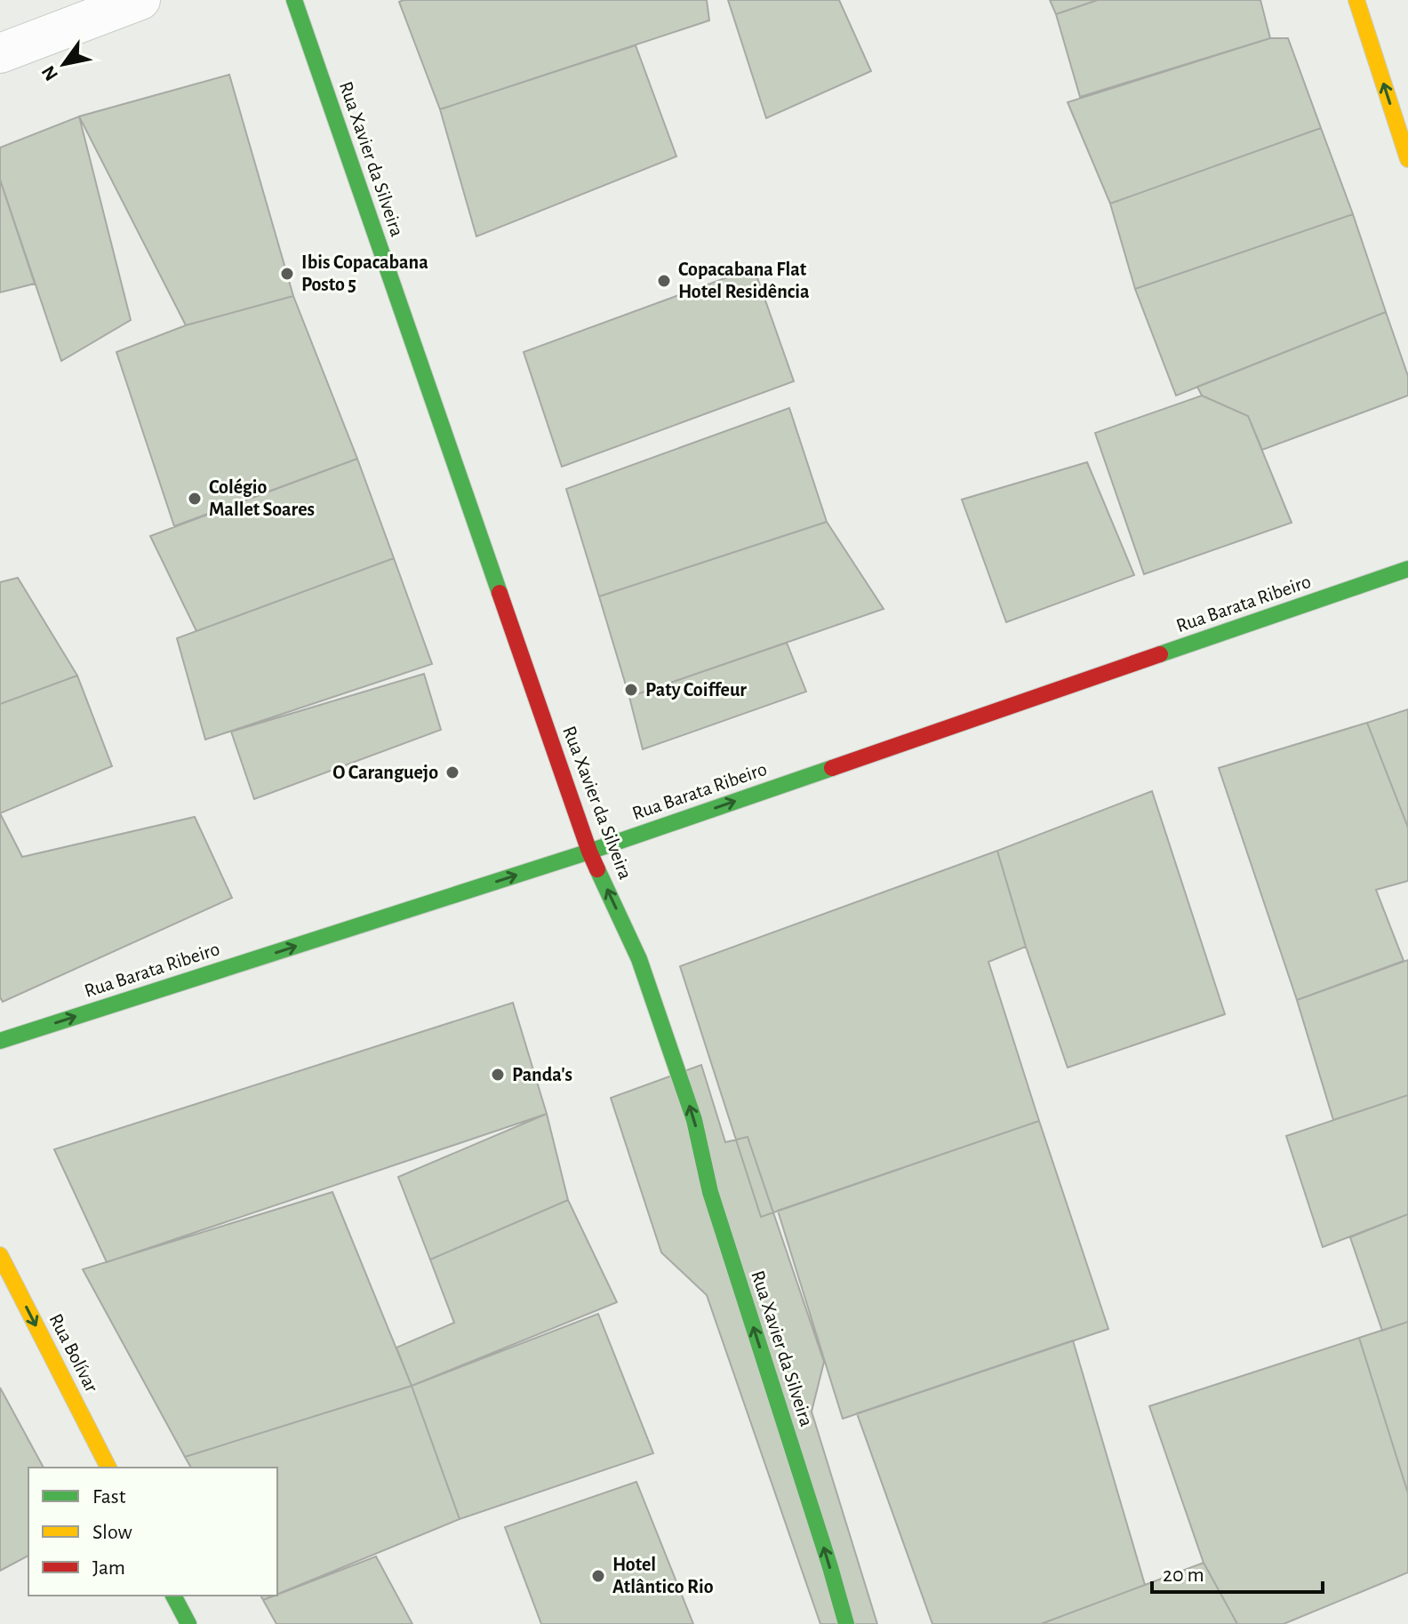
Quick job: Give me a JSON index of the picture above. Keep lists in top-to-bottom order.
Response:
{
  "streets": {
    "main road": ["Rua Xavier da Silveira", "Rua Barata Ribeiro", "Rua Bolívar"]
  },
  "crossings": [
    ["Rua Xavier da Silveira", "Rua Barata Ribeiro"]
  ],
  "one_way": ["Rua Xavier da Silveira", "Rua Barata Ribeiro", "Rua Bolívar"],
  "places": [
    "Ibis Copacabana Posto 5",
    "Copacabana Flat Hotel Residência",
    "Colégio Mallet Soares",
    "Paty Coiffeur",
    "O Caranguejo",
    "Panda's",
    "Hotel Atlântico Rio"
  ],
  "legend": ["Fast", "Slow", "Jam"],
  "scale_bar": "20 m",
  "north": "bottom left"
}
